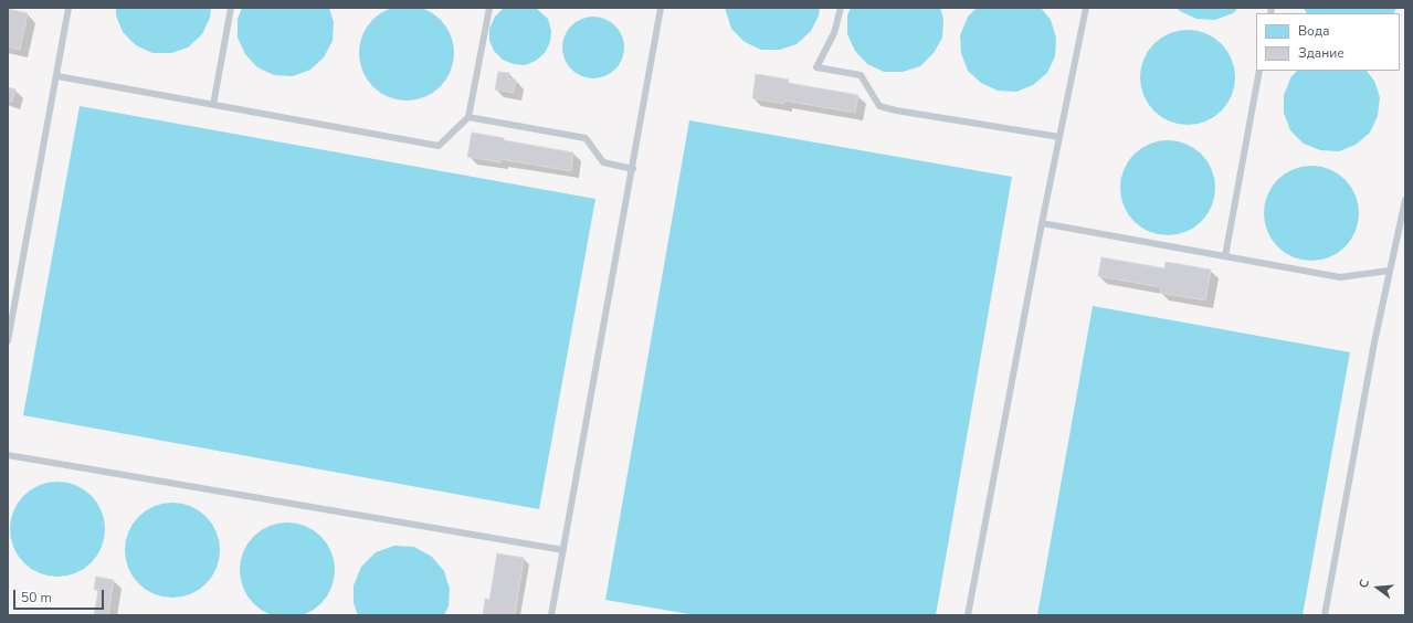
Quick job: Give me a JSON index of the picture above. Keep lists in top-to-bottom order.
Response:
{
  "legend": ["Вода", "Здание"],
  "scale_bar": "50 m",
  "north": "left"
}
